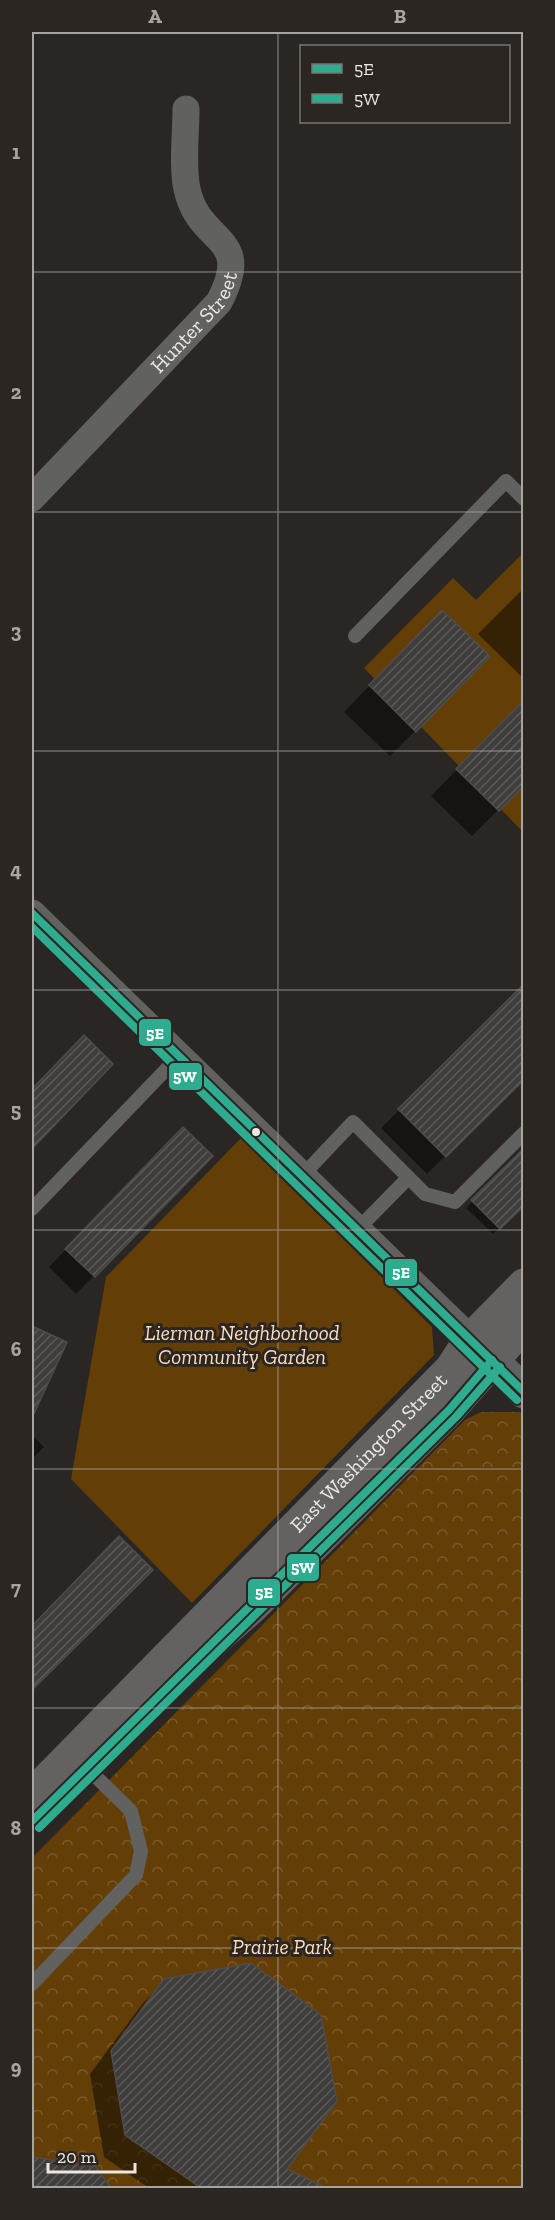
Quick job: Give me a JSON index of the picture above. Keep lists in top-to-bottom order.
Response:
{
  "streets": {
    "main road": ["East Washington Street"],
    "street": ["Hunter Street"]
  },
  "parks": ["Lierman Neighborhood Community Garden", "Prairie Park"],
  "lines": ["transit line 5E", "transit line 5W"],
  "legend": ["5E", "5W"],
  "scale_bar": "20 m",
  "grid": {
    "columns": ["A", "B"],
    "rows": [
      "1",
      "2",
      "3",
      "4",
      "5",
      "6",
      "7",
      "8",
      "9"
    ]
  }
}
